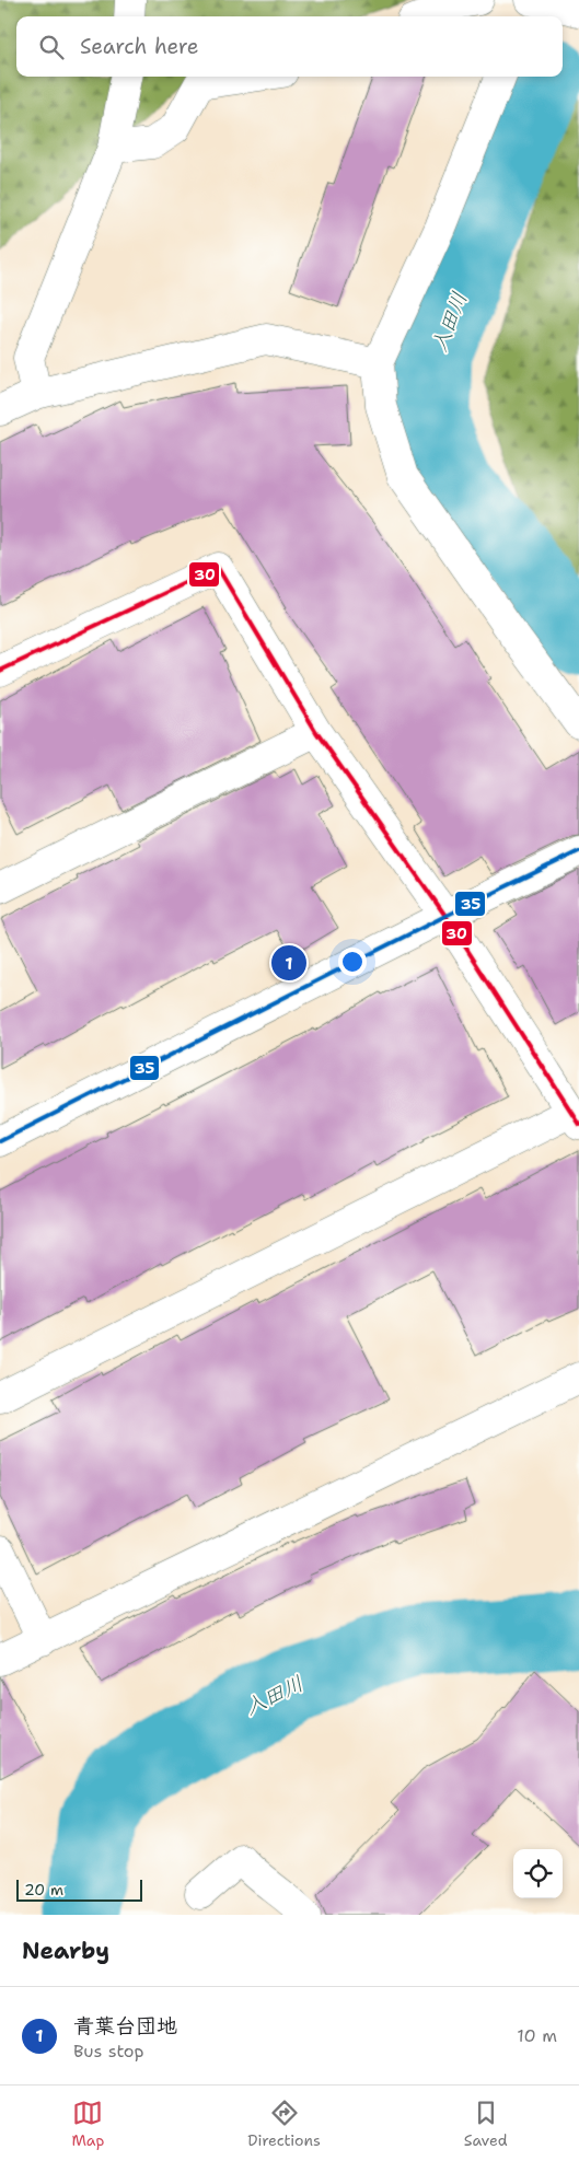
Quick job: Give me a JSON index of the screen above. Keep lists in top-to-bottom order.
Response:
{
  "water": ["入田川"],
  "lines": ["transit line 30", "transit line 35"],
  "scale_bar": "20 m",
  "page": {
    "search": "Search here",
    "pins": "1",
    "scale": "20 m",
    "heading": "Nearby",
    "list": [
      {
        "mark": "1",
        "name": "青葉台団地",
        "note": "Bus stop",
        "value": "10 m"
      }
    ],
    "nav": ["Map", "Directions", "Saved"]
  }
}
